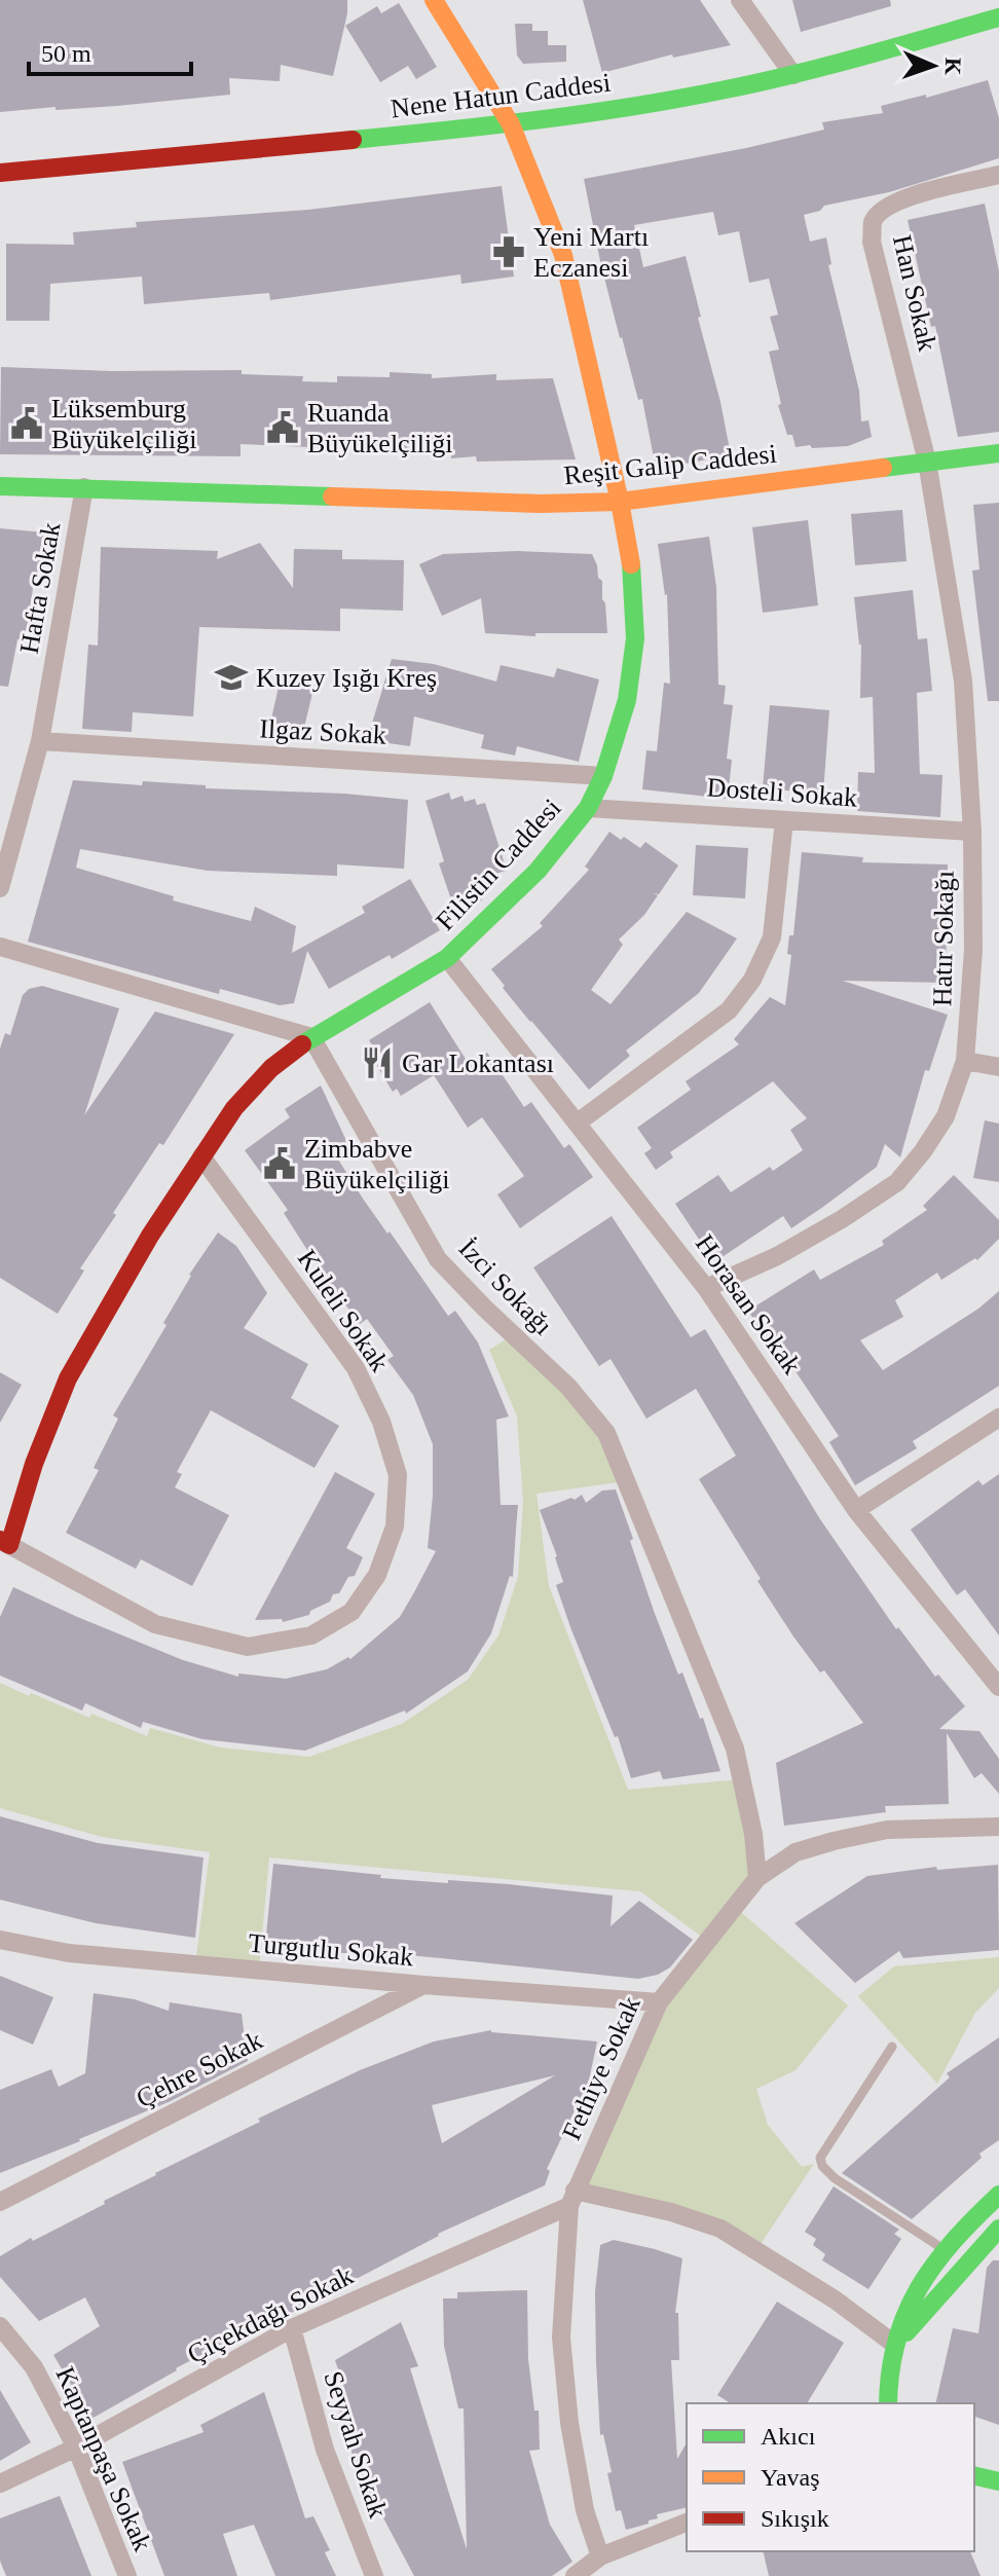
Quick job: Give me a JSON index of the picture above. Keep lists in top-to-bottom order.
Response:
{
  "streets": {
    "main road": ["Nene Hatun Caddesi", "Reşit Galip Caddesi", "Filistin Caddesi"],
    "street": [
      "Han Sokak",
      "Hafta Sokak",
      "Ilgaz Sokak",
      "Dosteli Sokak",
      "Hatır Sokağı",
      "İzci Sokağı",
      "Horasan Sokak",
      "Kuleli Sokak",
      "Turgutlu Sokak",
      "Fethiye Sokak",
      "Çehre Sokak",
      "Çiçekdağı Sokak",
      "Seyyah Sokak",
      "Kaptanpaşa Sokak"
    ]
  },
  "crossings": [
    ["Nene Hatun Caddesi", "Filistin Caddesi"],
    ["Han Sokak", "Reşit Galip Caddesi"],
    ["Han Sokak", "Hatır Sokağı"],
    ["Reşit Galip Caddesi", "Hafta Sokak"],
    ["Reşit Galip Caddesi", "Filistin Caddesi"],
    ["Reşit Galip Caddesi", "Hatır Sokağı"],
    ["Hafta Sokak", "Ilgaz Sokak"],
    ["Ilgaz Sokak", "Filistin Caddesi"],
    ["Dosteli Sokak", "Filistin Caddesi"],
    ["Dosteli Sokak", "Hatır Sokağı"],
    ["Filistin Caddesi", "İzci Sokağı"],
    ["Filistin Caddesi", "Horasan Sokak"],
    ["Filistin Caddesi", "Kuleli Sokak"],
    ["Hatır Sokağı", "Horasan Sokak"],
    ["İzci Sokağı", "Fethiye Sokak"],
    ["Turgutlu Sokak", "Fethiye Sokak"],
    ["Turgutlu Sokak", "Çehre Sokak"],
    ["Fethiye Sokak", "Çiçekdağı Sokak"],
    ["Çiçekdağı Sokak", "Seyyah Sokak"],
    ["Çiçekdağı Sokak", "Kaptanpaşa Sokak"]
  ],
  "places": {
    "pharmacy": ["Yeni Martı Eczanesi"],
    "public building": ["Lüksemburg Büyükelçiliği", "Ruanda Büyükelçiliği", "Zimbabve Büyükelçiliği"],
    "school or university": ["Kuzey Işığı Kreş"],
    "restaurant": ["Gar Lokantası"]
  },
  "legend": ["Akıcı", "Yavaş", "Sıkışık"],
  "scale_bar": "50 m",
  "north": "right"
}
